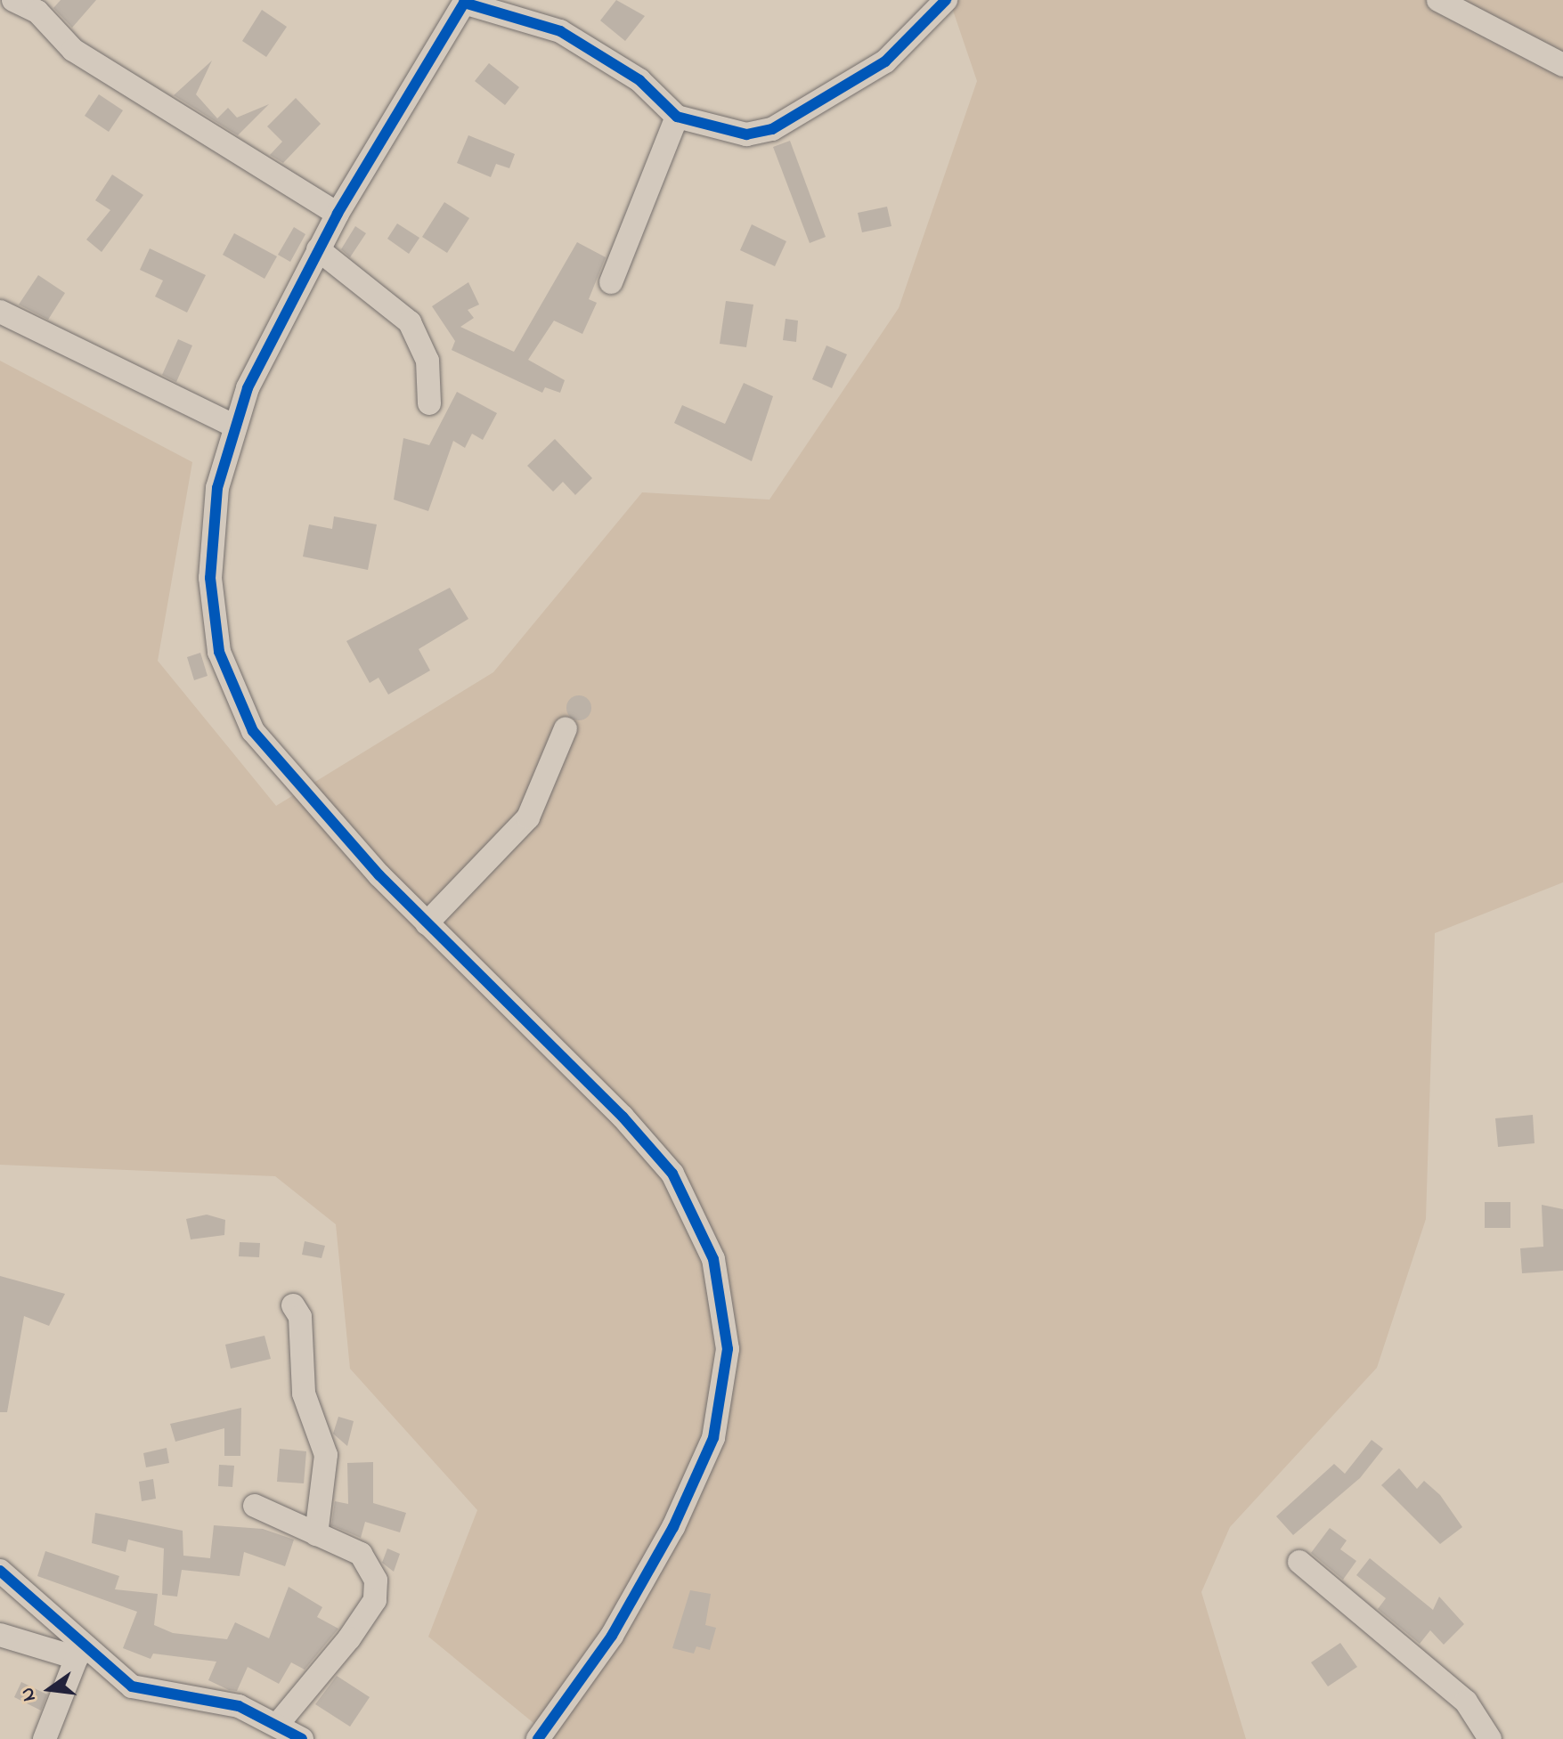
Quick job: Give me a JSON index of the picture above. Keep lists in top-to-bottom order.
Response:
{
  "north": "left"
}
